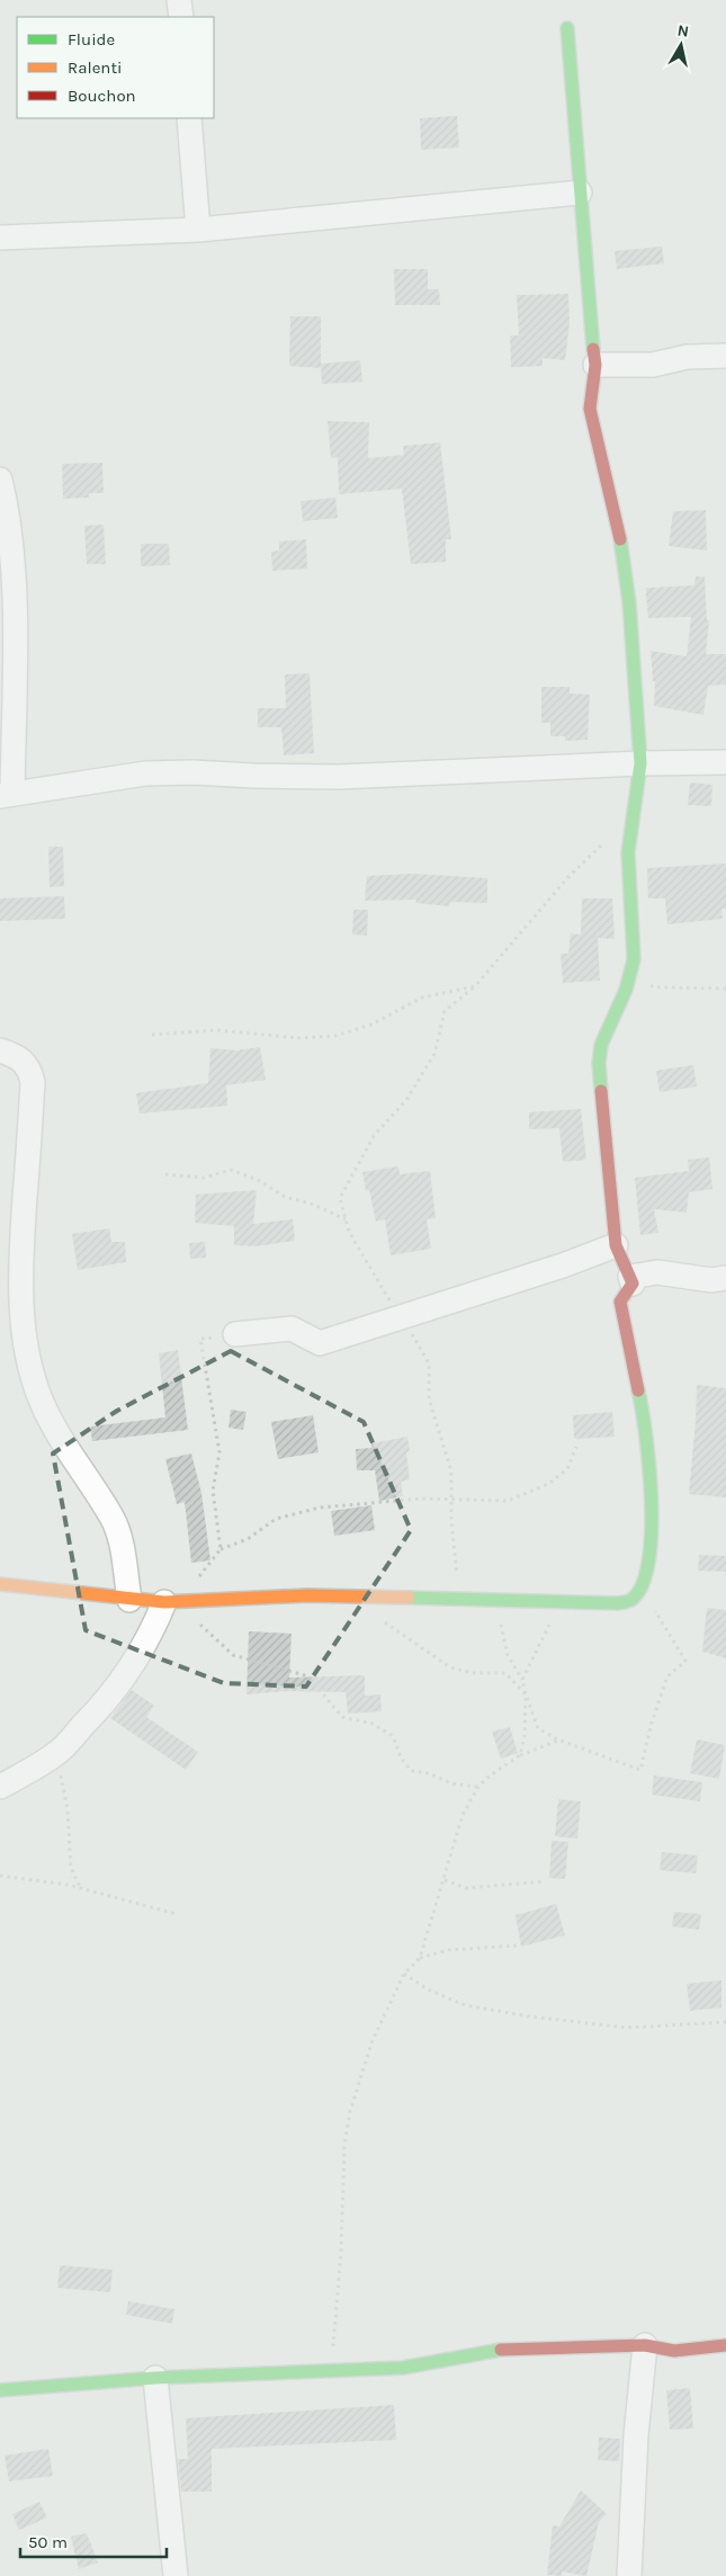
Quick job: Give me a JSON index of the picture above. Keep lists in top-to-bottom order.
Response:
{
  "legend": ["Fluide", "Ralenti", "Bouchon"],
  "scale_bar": "50 m",
  "north": "top"
}
